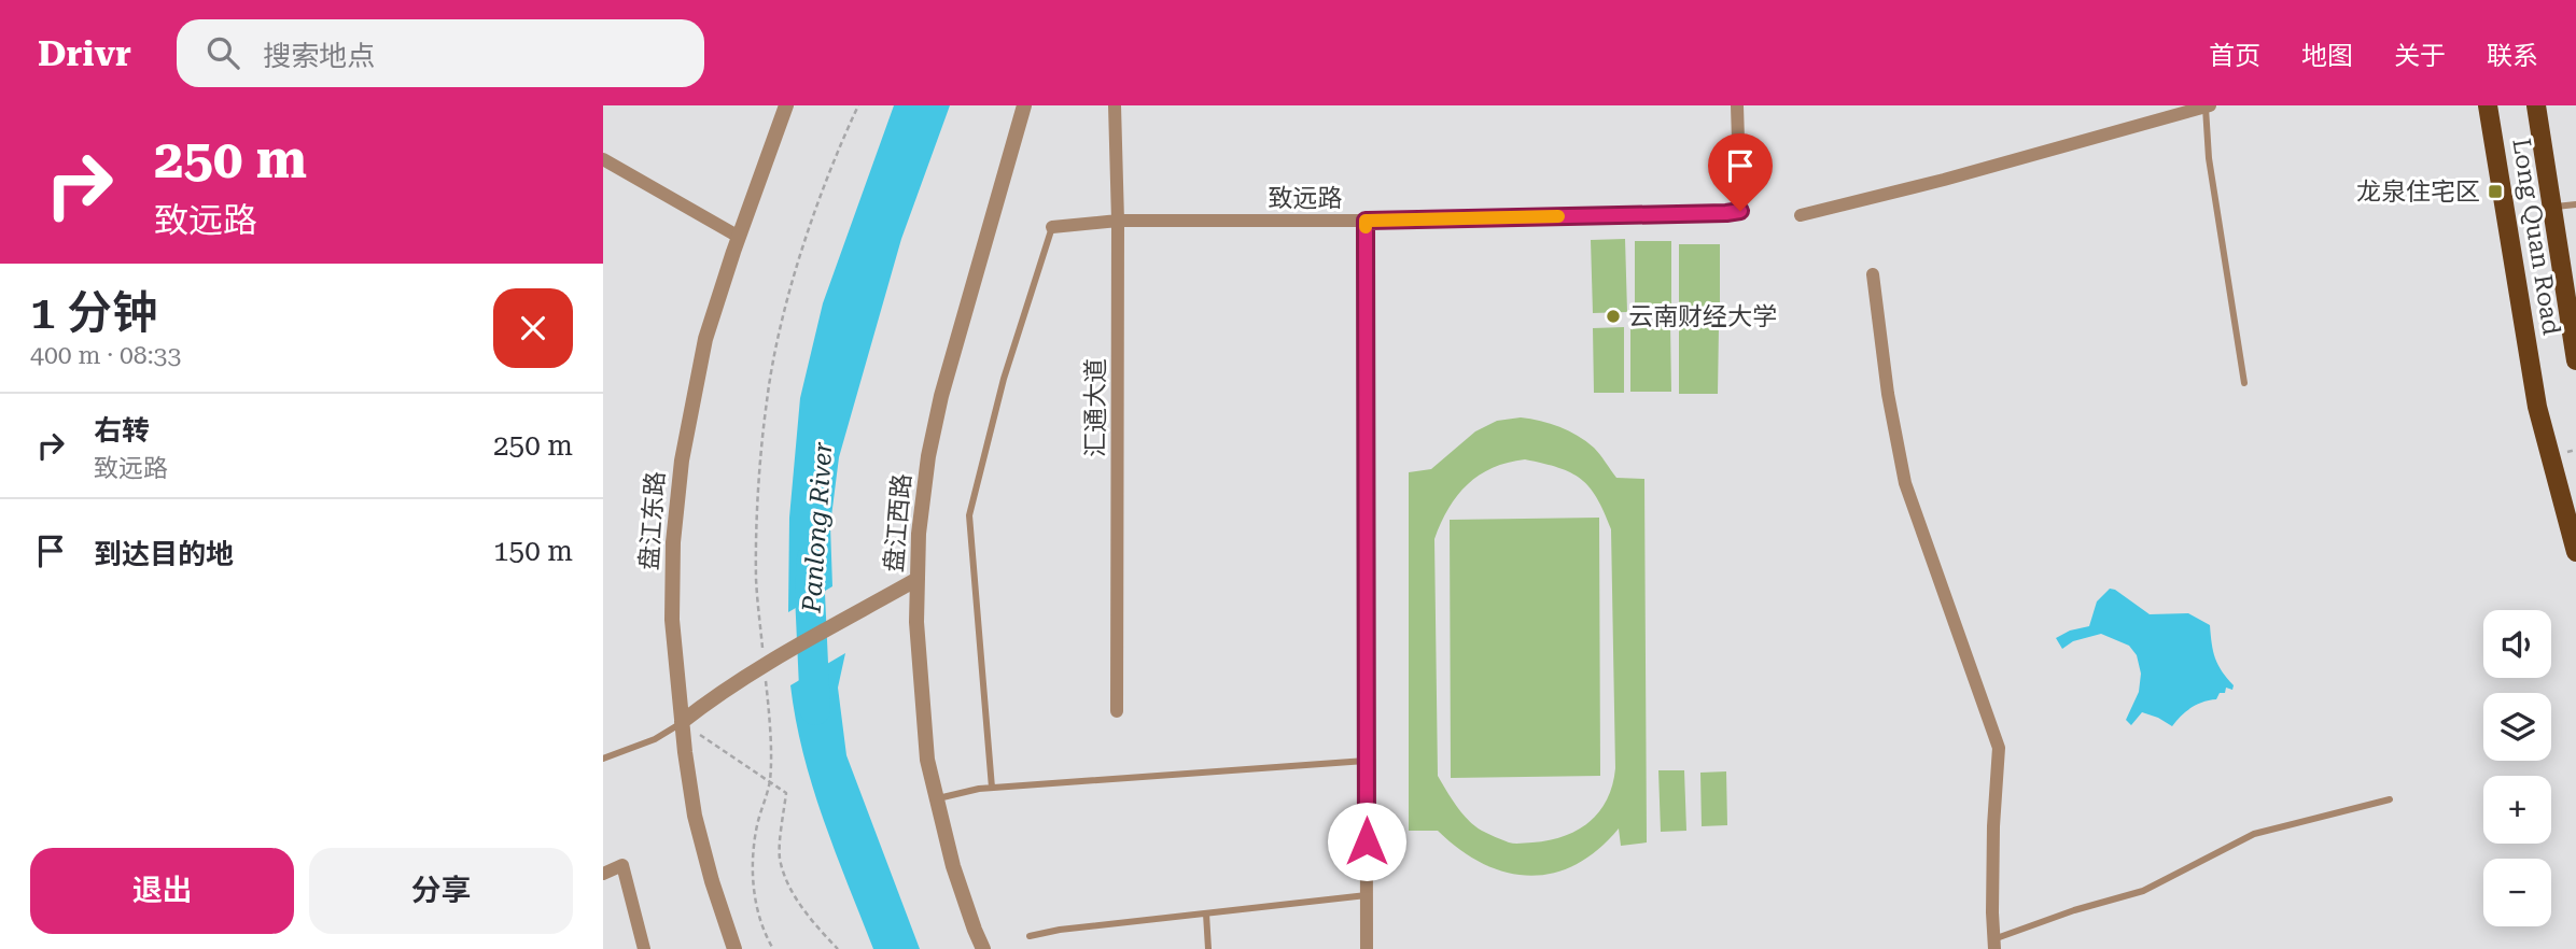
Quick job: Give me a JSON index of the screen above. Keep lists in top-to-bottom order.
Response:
{
  "streets": {
    "main road": ["Long Quan Road"],
    "street": [
      "致远路",
      "汇通大道",
      "盘江东路",
      "盘江西路"
    ]
  },
  "crossings": [
    ["致远路", "汇通大道"]
  ],
  "water": ["Panlong River"],
  "places": {
    "transit": ["龙泉住宅区"],
    "other": ["云南财经大学"]
  },
  "page": {
    "header": "Drivr",
    "search": "搜索地点",
    "nav": [
      "首页",
      "地图",
      "关于",
      "联系"
    ],
    "turn": ["250 m", "致远路"],
    "heading": ["1 分钟", "400 m · 08:33"],
    "list": [
      {
        "name": "右转",
        "note": "致远路",
        "value": "250 m"
      },
      {
        "name": "到达目的地",
        "value": "150 m"
      }
    ],
    "map_buttons": ["+", "−"],
    "buttons": ["退出", "分享"]
  }
}
